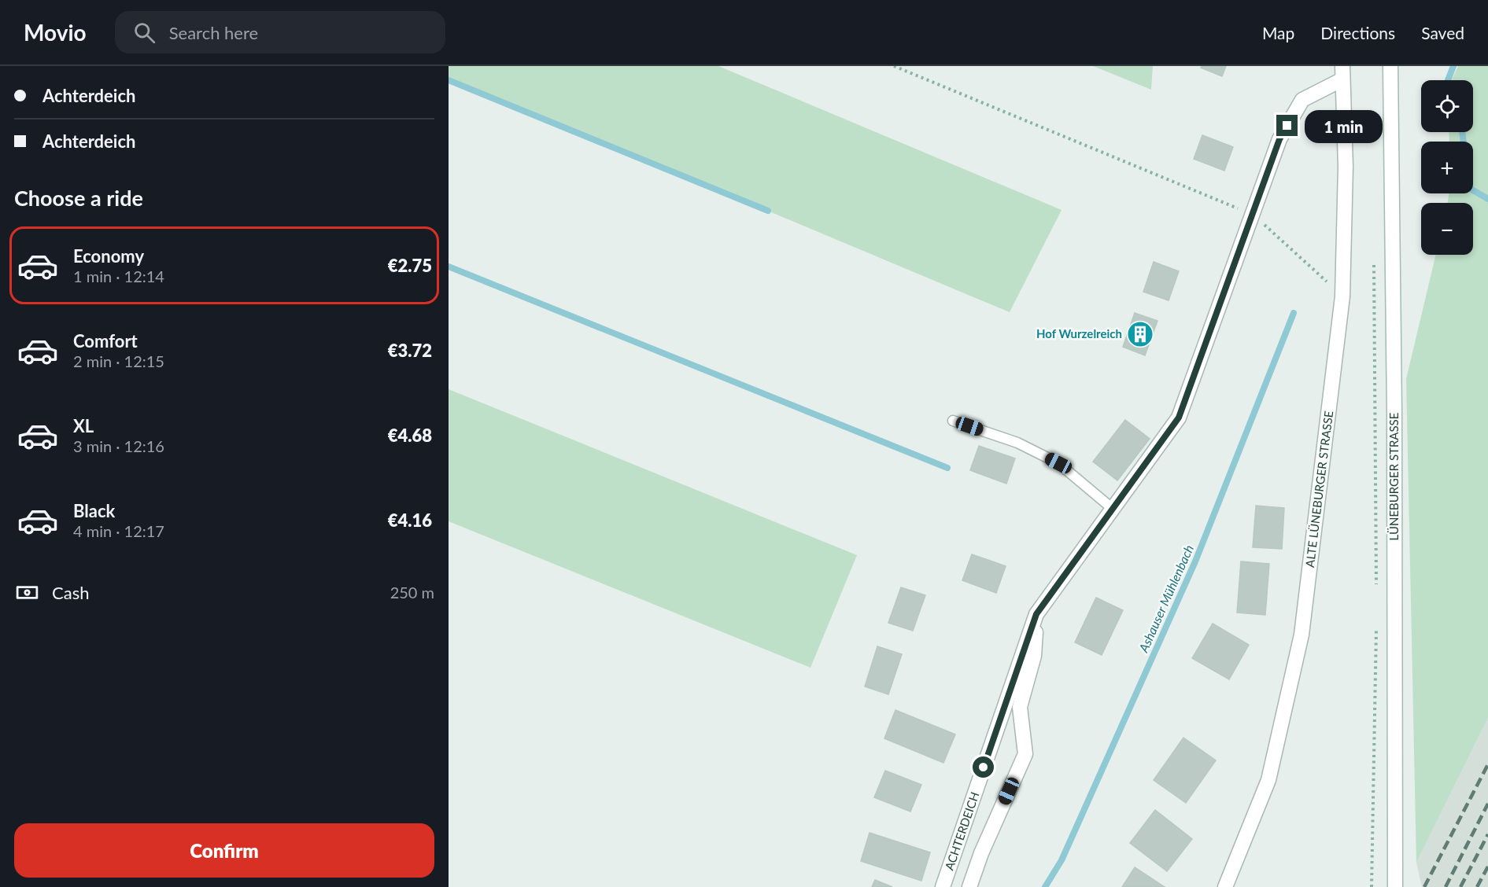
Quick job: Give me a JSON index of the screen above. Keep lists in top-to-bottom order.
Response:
{
  "streets": {
    "street": ["LÜNEBURGER STRASSE", "ALTE LÜNEBURGER STRASSE", "ACHTERDEICH"]
  },
  "crossings": [
    ["ALTE LÜNEBURGER STRASSE", "ACHTERDEICH"]
  ],
  "water": ["Ashauser Mühlenbach"],
  "places": {
    "building": ["Hof Wurzelreich"]
  },
  "page": {
    "header": "Movio",
    "search": "Search here",
    "nav": ["Map", "Directions", "Saved"],
    "banner": ["Achterdeich", "Achterdeich"],
    "map_buttons": ["+", "−"],
    "bubble": "1 min",
    "heading": "Choose a ride",
    "list": [
      {
        "name": "Economy",
        "note": "1 min · 12:14",
        "value": "€2.75"
      },
      {
        "name": "Comfort",
        "note": "2 min · 12:15",
        "value": "€3.72"
      },
      {
        "name": "XL",
        "note": "3 min · 12:16",
        "value": "€4.68"
      },
      {
        "name": "Black",
        "note": "4 min · 12:17",
        "value": "€4.16"
      }
    ],
    "pay": ["Cash", "250 m"],
    "buttons": "Confirm"
  }
}
